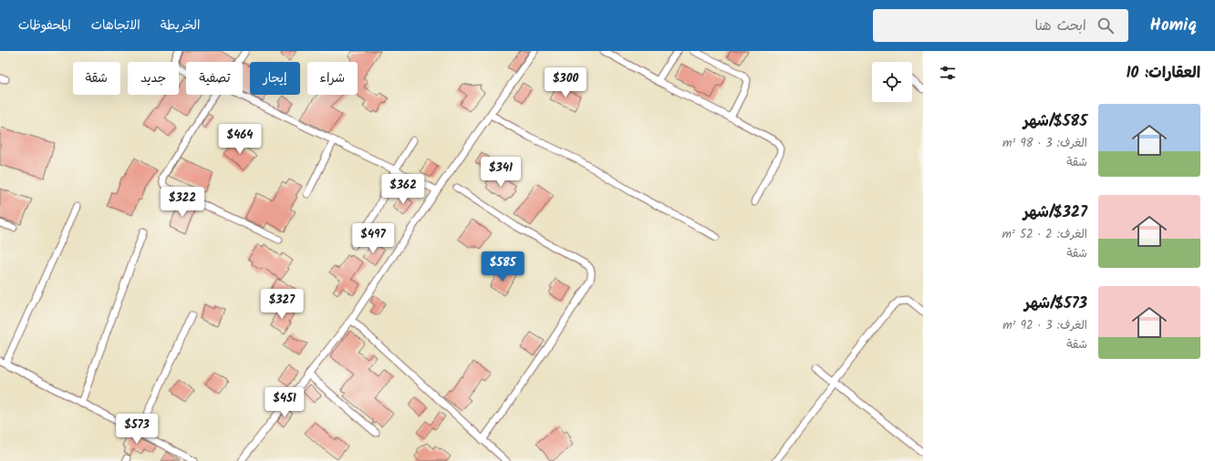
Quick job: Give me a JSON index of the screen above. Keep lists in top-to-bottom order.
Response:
{
  "page": {
    "header": "Homiq",
    "search": "ابحث هنا",
    "nav": ["الخريطة", "الاتجاهات", "المحفوظات"],
    "heading": "العقارات: 10",
    "chip": [
      "شراء",
      "إيجار",
      "تصفية",
      "جديد",
      "شقة"
    ],
    "price": [
      "$300",
      "$464",
      "$341",
      "$362",
      "$322",
      "$497",
      "$585",
      "$327",
      "$451",
      "$573"
    ],
    "list": [
      {
        "name": "$585/شهر",
        "note": "الغرف: 3 · 98 m² · شقة"
      },
      {
        "name": "$327/شهر",
        "note": "الغرف: 2 · 52 m² · شقة"
      },
      {
        "name": "$573/شهر",
        "note": "الغرف: 3 · 92 m² · شقة"
      }
    ]
  }
}
